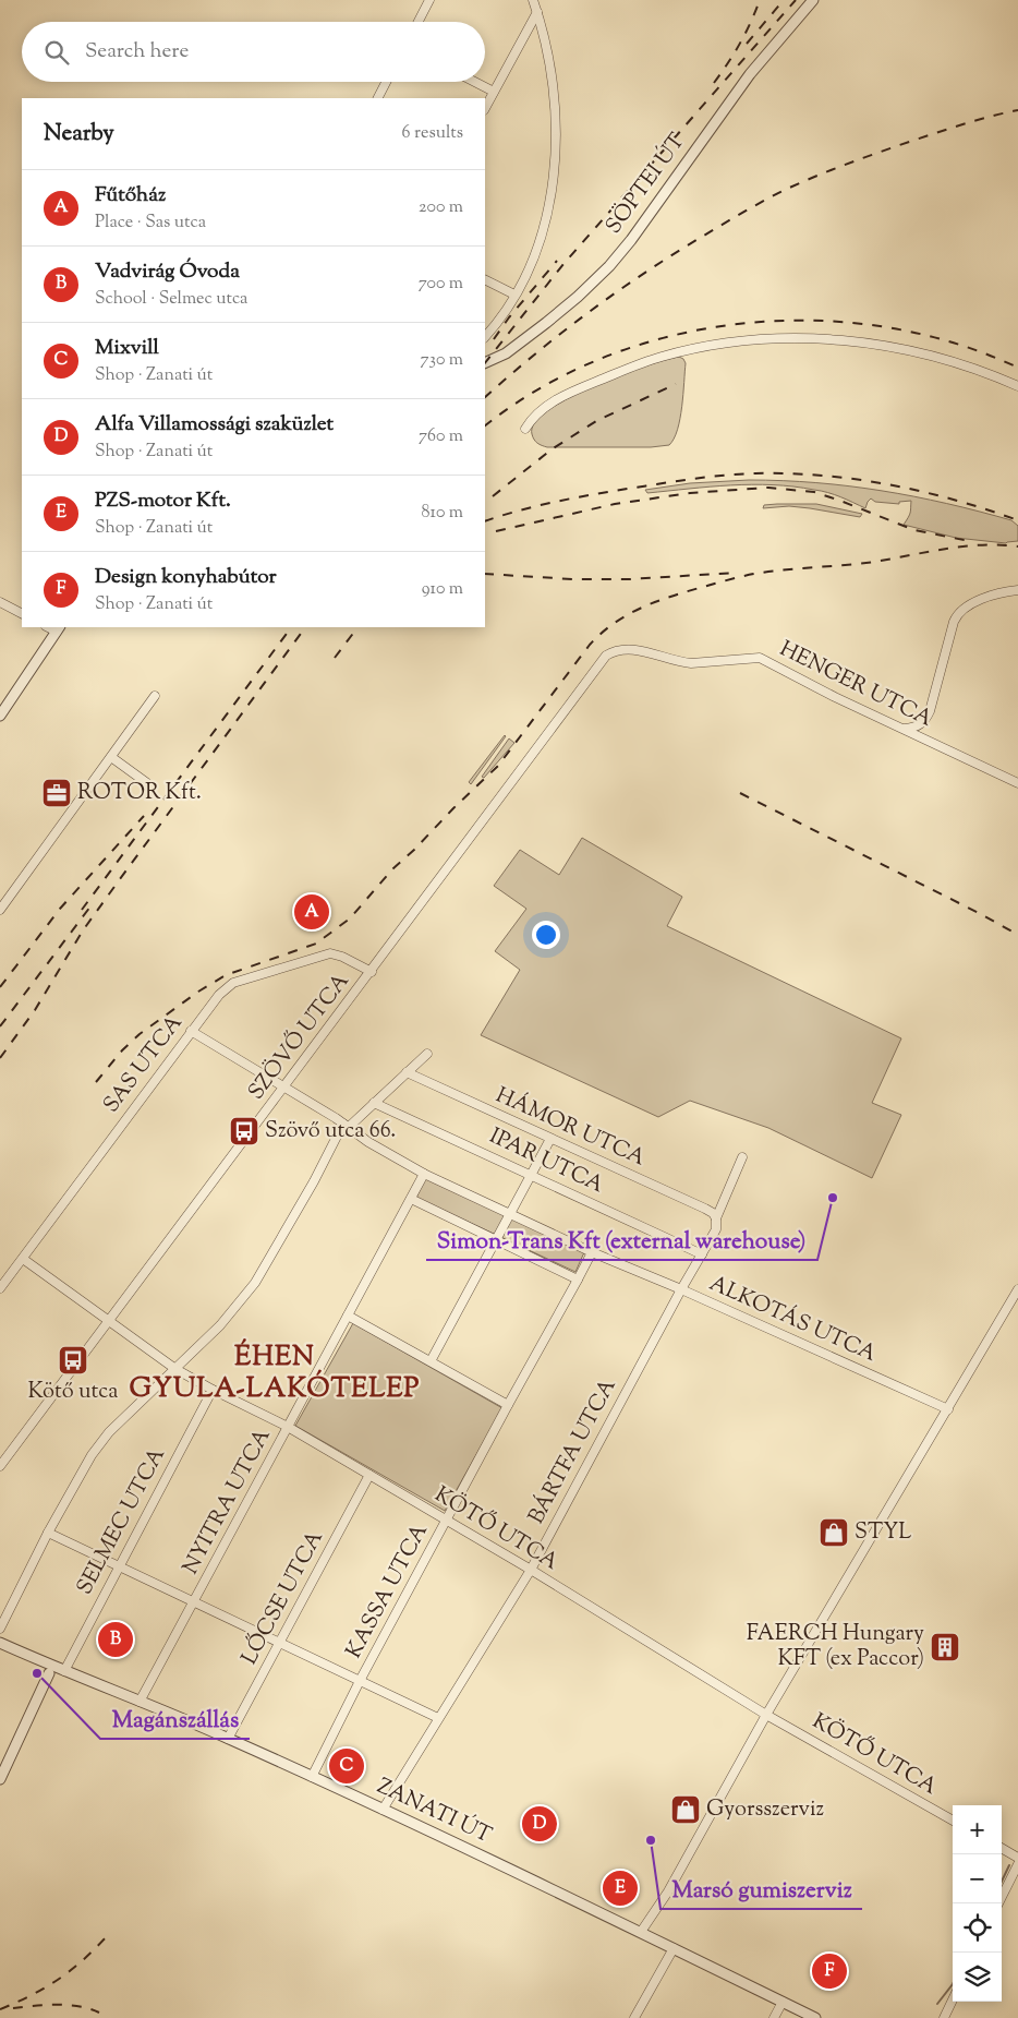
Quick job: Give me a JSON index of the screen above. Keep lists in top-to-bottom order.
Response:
{
  "streets": {
    "street": [
      "SÖPTEI ÚT",
      "HENGER UTCA",
      "SZÖVŐ UTCA",
      "SAS UTCA",
      "HÁMOR UTCA",
      "IPAR UTCA",
      "ALKOTÁS UTCA",
      "BÁRTFA UTCA",
      "NYITRA UTCA",
      "SELMEC UTCA",
      "KÖTŐ UTCA",
      "KASSA UTCA",
      "LŐCSE UTCA",
      "ZANATI ÚT"
    ]
  },
  "crossings": [
    ["HENGER UTCA", "SZÖVŐ UTCA"],
    ["SZÖVŐ UTCA", "SAS UTCA"],
    ["SZÖVŐ UTCA", "ALKOTÁS UTCA"],
    ["SZÖVŐ UTCA", "KÖTŐ UTCA"],
    ["SAS UTCA", "ALKOTÁS UTCA"],
    ["SAS UTCA", "KÖTŐ UTCA"],
    ["HÁMOR UTCA", "BÁRTFA UTCA"],
    ["IPAR UTCA", "BÁRTFA UTCA"],
    ["ALKOTÁS UTCA", "BÁRTFA UTCA"],
    ["ALKOTÁS UTCA", "NYITRA UTCA"],
    ["ALKOTÁS UTCA", "KASSA UTCA"],
    ["BÁRTFA UTCA", "KÖTŐ UTCA"],
    ["BÁRTFA UTCA", "ZANATI ÚT"],
    ["NYITRA UTCA", "KÖTŐ UTCA"],
    ["NYITRA UTCA", "ZANATI ÚT"],
    ["SELMEC UTCA", "KÖTŐ UTCA"],
    ["SELMEC UTCA", "ZANATI ÚT"],
    ["KÖTŐ UTCA", "KASSA UTCA"],
    ["KÖTŐ UTCA", "LŐCSE UTCA"],
    ["KASSA UTCA", "ZANATI ÚT"],
    ["LŐCSE UTCA", "ZANATI ÚT"]
  ],
  "districts": ["ÉHEN GYULA-LAKÓTELEP"],
  "places": {
    "office": ["ROTOR Kft."],
    "bus stop": ["Szövő utca 66.", "Kötő utca"],
    "other": ["Simon-Trans Kft (external warehouse)", "Magánszállás", "Marsó gumiszerviz"],
    "shop": ["STYL", "Gyorsszerviz"],
    "building": ["FAERCH Hungary KFT (ex Paccor)"]
  },
  "page": {
    "search": "Search here",
    "heading": ["Nearby", "6 results"],
    "list": [
      {
        "mark": "A",
        "name": "Fűtőház",
        "note": "Place · Sas utca",
        "value": "200 m"
      },
      {
        "mark": "B",
        "name": "Vadvirág Óvoda",
        "note": "School · Selmec utca",
        "value": "700 m"
      },
      {
        "mark": "C",
        "name": "Mixvill",
        "note": "Shop · Zanati út",
        "value": "730 m"
      },
      {
        "mark": "D",
        "name": "Alfa Villamossági szaküzlet",
        "note": "Shop · Zanati út",
        "value": "760 m"
      },
      {
        "mark": "E",
        "name": "PZS-motor Kft.",
        "note": "Shop · Zanati út",
        "value": "810 m"
      },
      {
        "mark": "F",
        "name": "Design konyhabútor",
        "note": "Shop · Zanati út",
        "value": "910 m"
      }
    ],
    "pins": [
      "A",
      "B",
      "C",
      "D",
      "E",
      "F"
    ],
    "map_buttons": ["+", "−"]
  }
}
